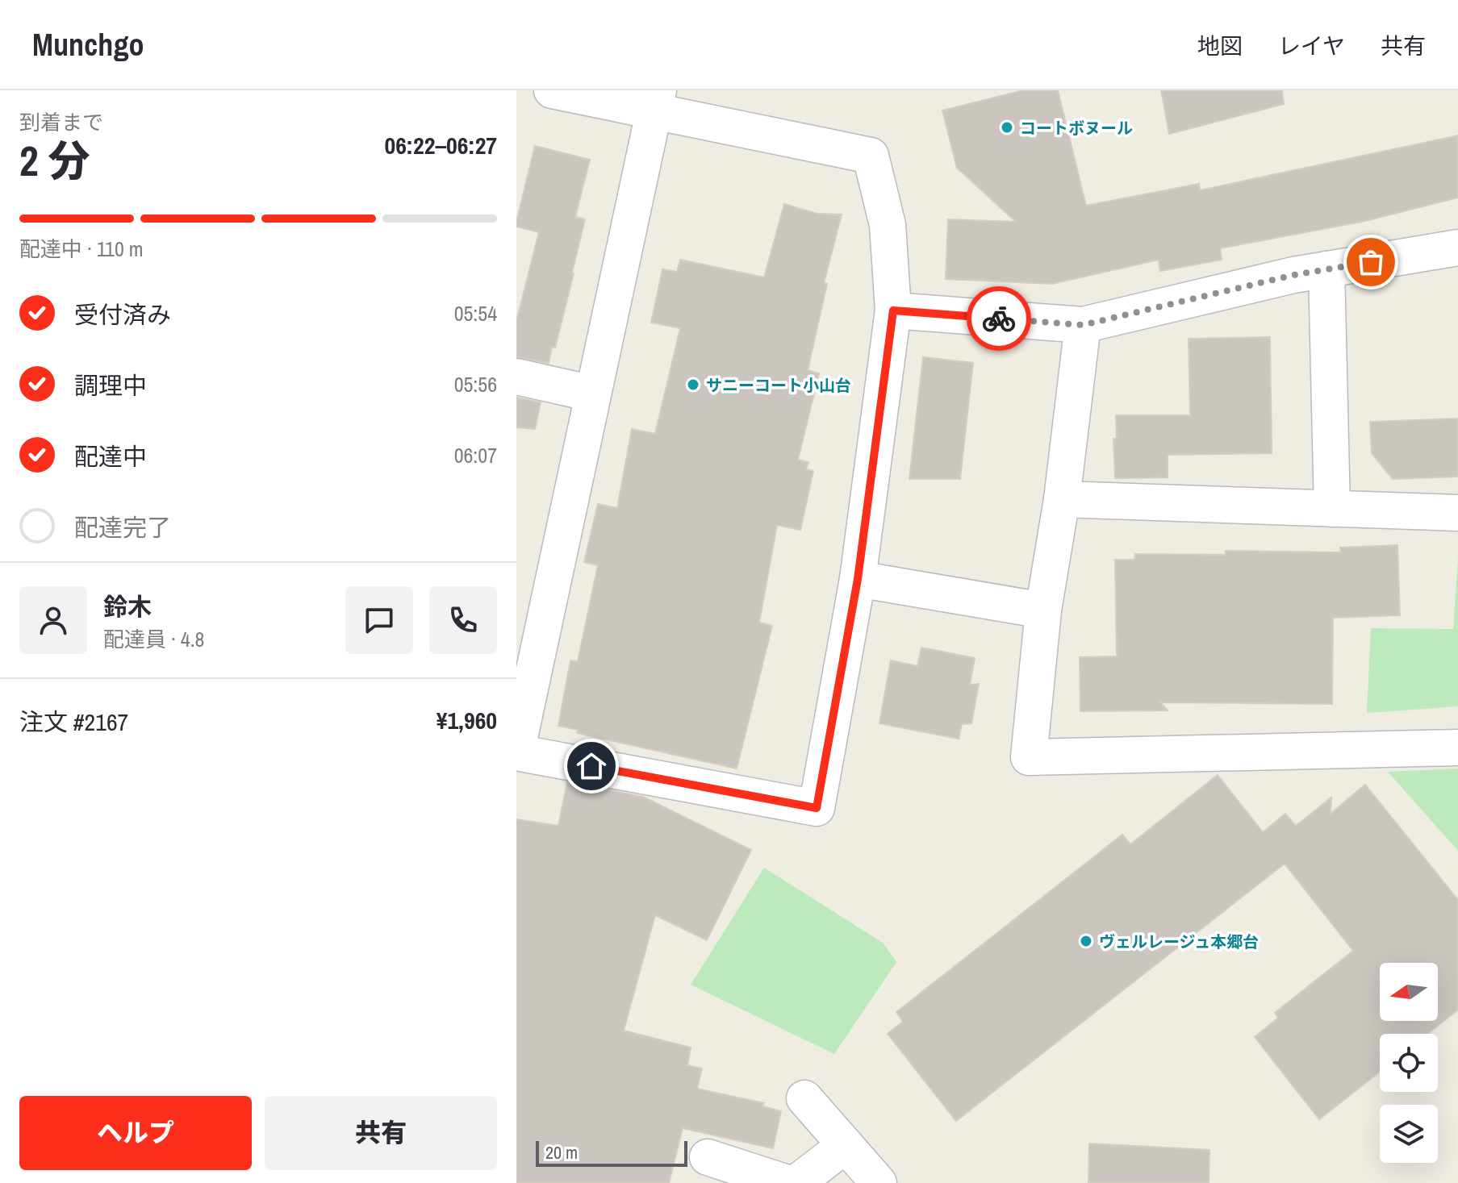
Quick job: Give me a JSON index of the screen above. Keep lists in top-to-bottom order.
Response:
{
  "places": ["コートボヌール", "サニーコート小山台", "ヴェルレージュ本郷台"],
  "scale_bar": "20 m",
  "north": "left",
  "page": {
    "header": "Munchgo",
    "nav": ["地図", "レイヤ", "共有"],
    "heading": ["2 分", "到着まで", "06:22–06:27"],
    "panel": [
      "鈴木",
      "配達員 · 4.8",
      "注文 #2167",
      "¥1,960"
    ],
    "bar": "配達中 · 110 m",
    "list": [
      ["受付済み", "05:54"],
      ["調理中", "05:56"],
      ["配達中", "06:07"],
      "配達完了"
    ],
    "buttons": ["ヘルプ", "共有"],
    "scale": "20 m"
  }
}
